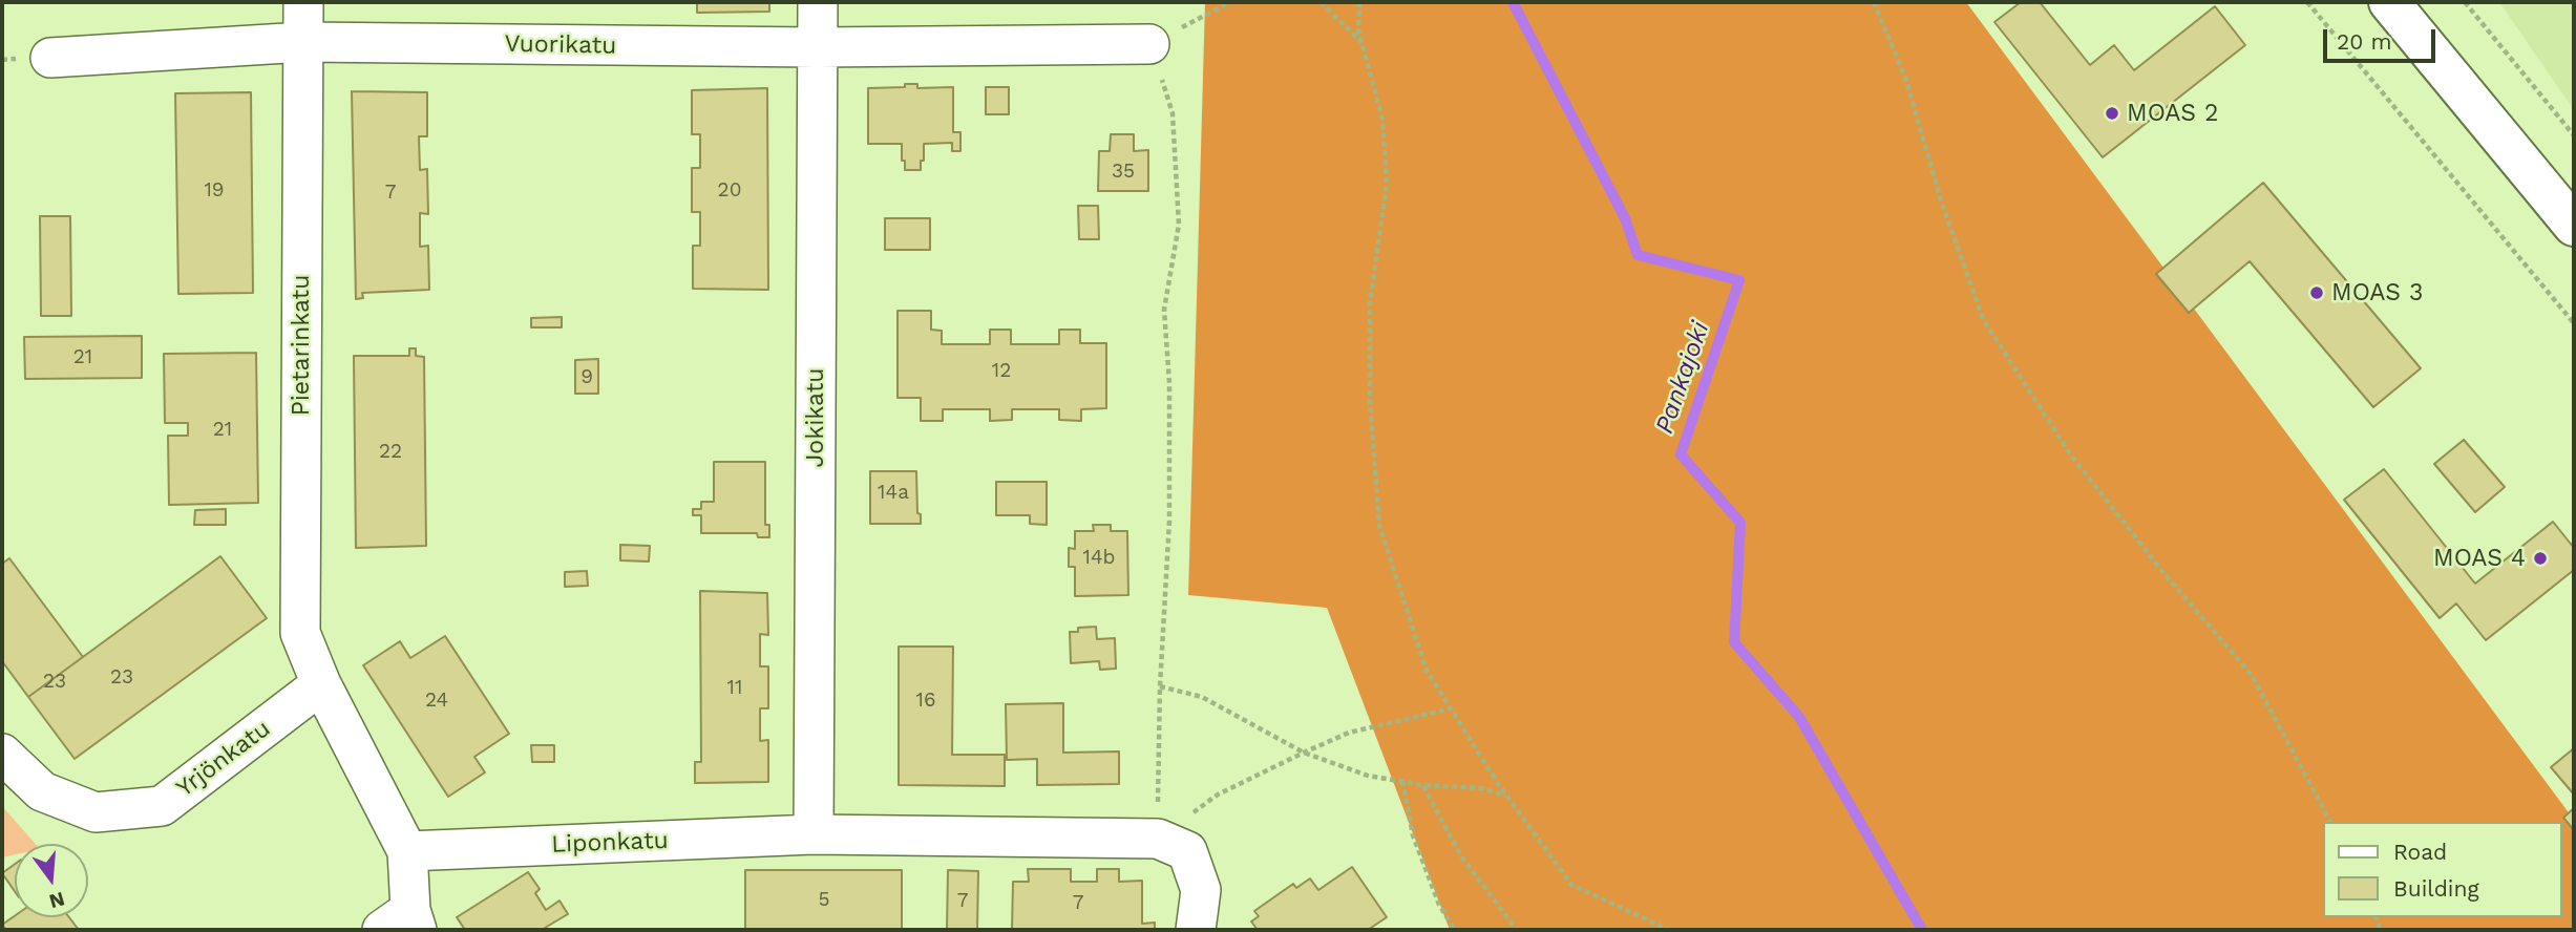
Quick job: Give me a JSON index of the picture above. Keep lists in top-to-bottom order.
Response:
{
  "streets": {
    "street": [
      "Vuorikatu",
      "Pietarinkatu",
      "Jokikatu",
      "Yrjönkatu",
      "Liponkatu"
    ]
  },
  "crossings": [
    ["Vuorikatu", "Pietarinkatu"],
    ["Vuorikatu", "Jokikatu"],
    ["Pietarinkatu", "Yrjönkatu"],
    ["Pietarinkatu", "Liponkatu"],
    ["Jokikatu", "Liponkatu"]
  ],
  "water": ["Pankajoki"],
  "places": ["MOAS 2", "MOAS 3", "MOAS 4"],
  "house_numbers": [
    "35",
    "19",
    "20",
    "7",
    "21",
    "12",
    "9",
    "21",
    "22",
    "14a",
    "14b",
    "23",
    "23",
    "11",
    "24",
    "16",
    "5",
    "7",
    "7"
  ],
  "legend": ["Road", "Building"],
  "scale_bar": "20 m",
  "north": "bottom"
}
